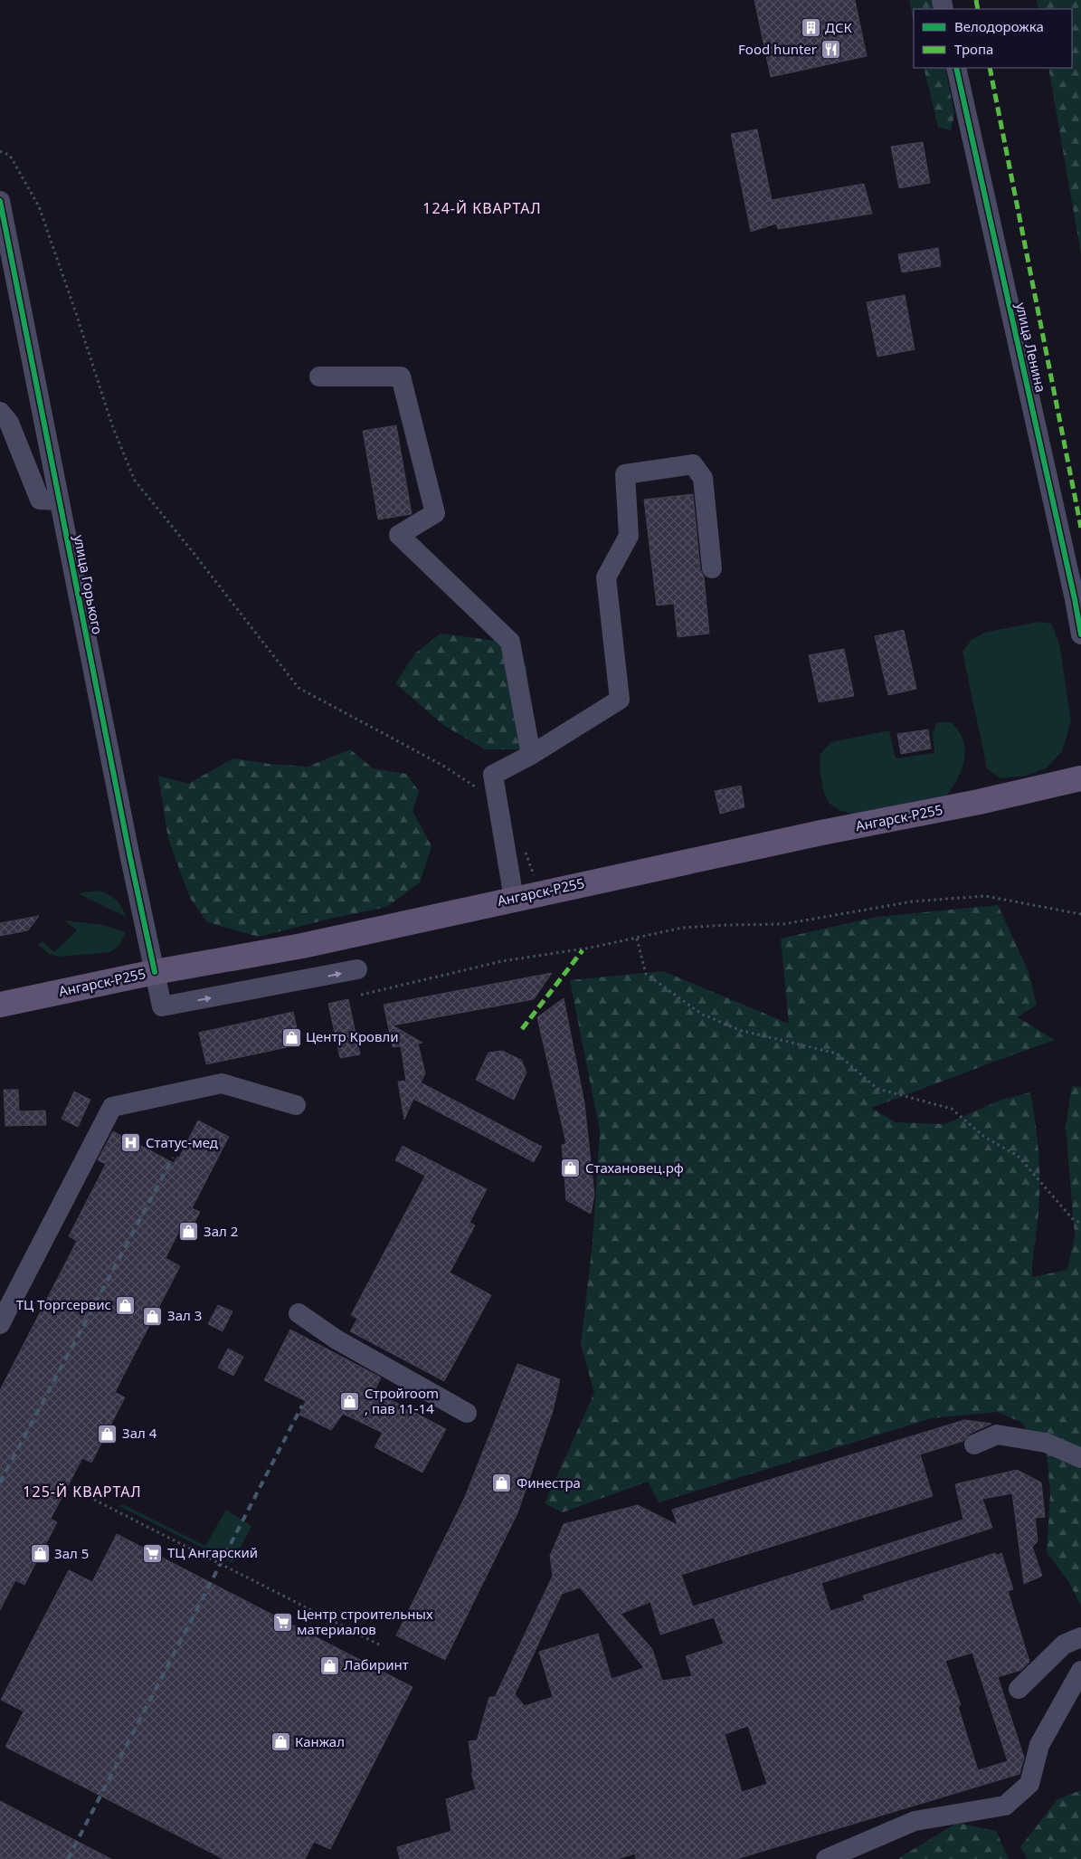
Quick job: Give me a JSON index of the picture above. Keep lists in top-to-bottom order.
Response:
{
  "streets": {
    "main road": ["Ангарск-Р255"],
    "street": ["улица Ленина", "улица Горького"]
  },
  "crossings": [
    ["улица Горького", "Ангарск-Р255"]
  ],
  "districts": ["124-Й КВАРТАЛ", "125-Й КВАРТАЛ"],
  "places": {
    "building": ["ДСК"],
    "restaurant": ["Food hunter"],
    "shop": [
      "Центр Кровли",
      "Стахановец.рф",
      "Зал 2",
      "ТЦ Торгсервис",
      "Зал 3",
      "Стройroom , пав 11-14",
      "Зал 4",
      "Финестра",
      "Зал 5",
      "Лабиринт",
      "Канжал"
    ],
    "hospital": ["Статус-мед"],
    "supermarket": ["ТЦ Ангарский", "Центр строительных материалов"]
  },
  "legend": ["Велодорожка", "Тропа"]
}
